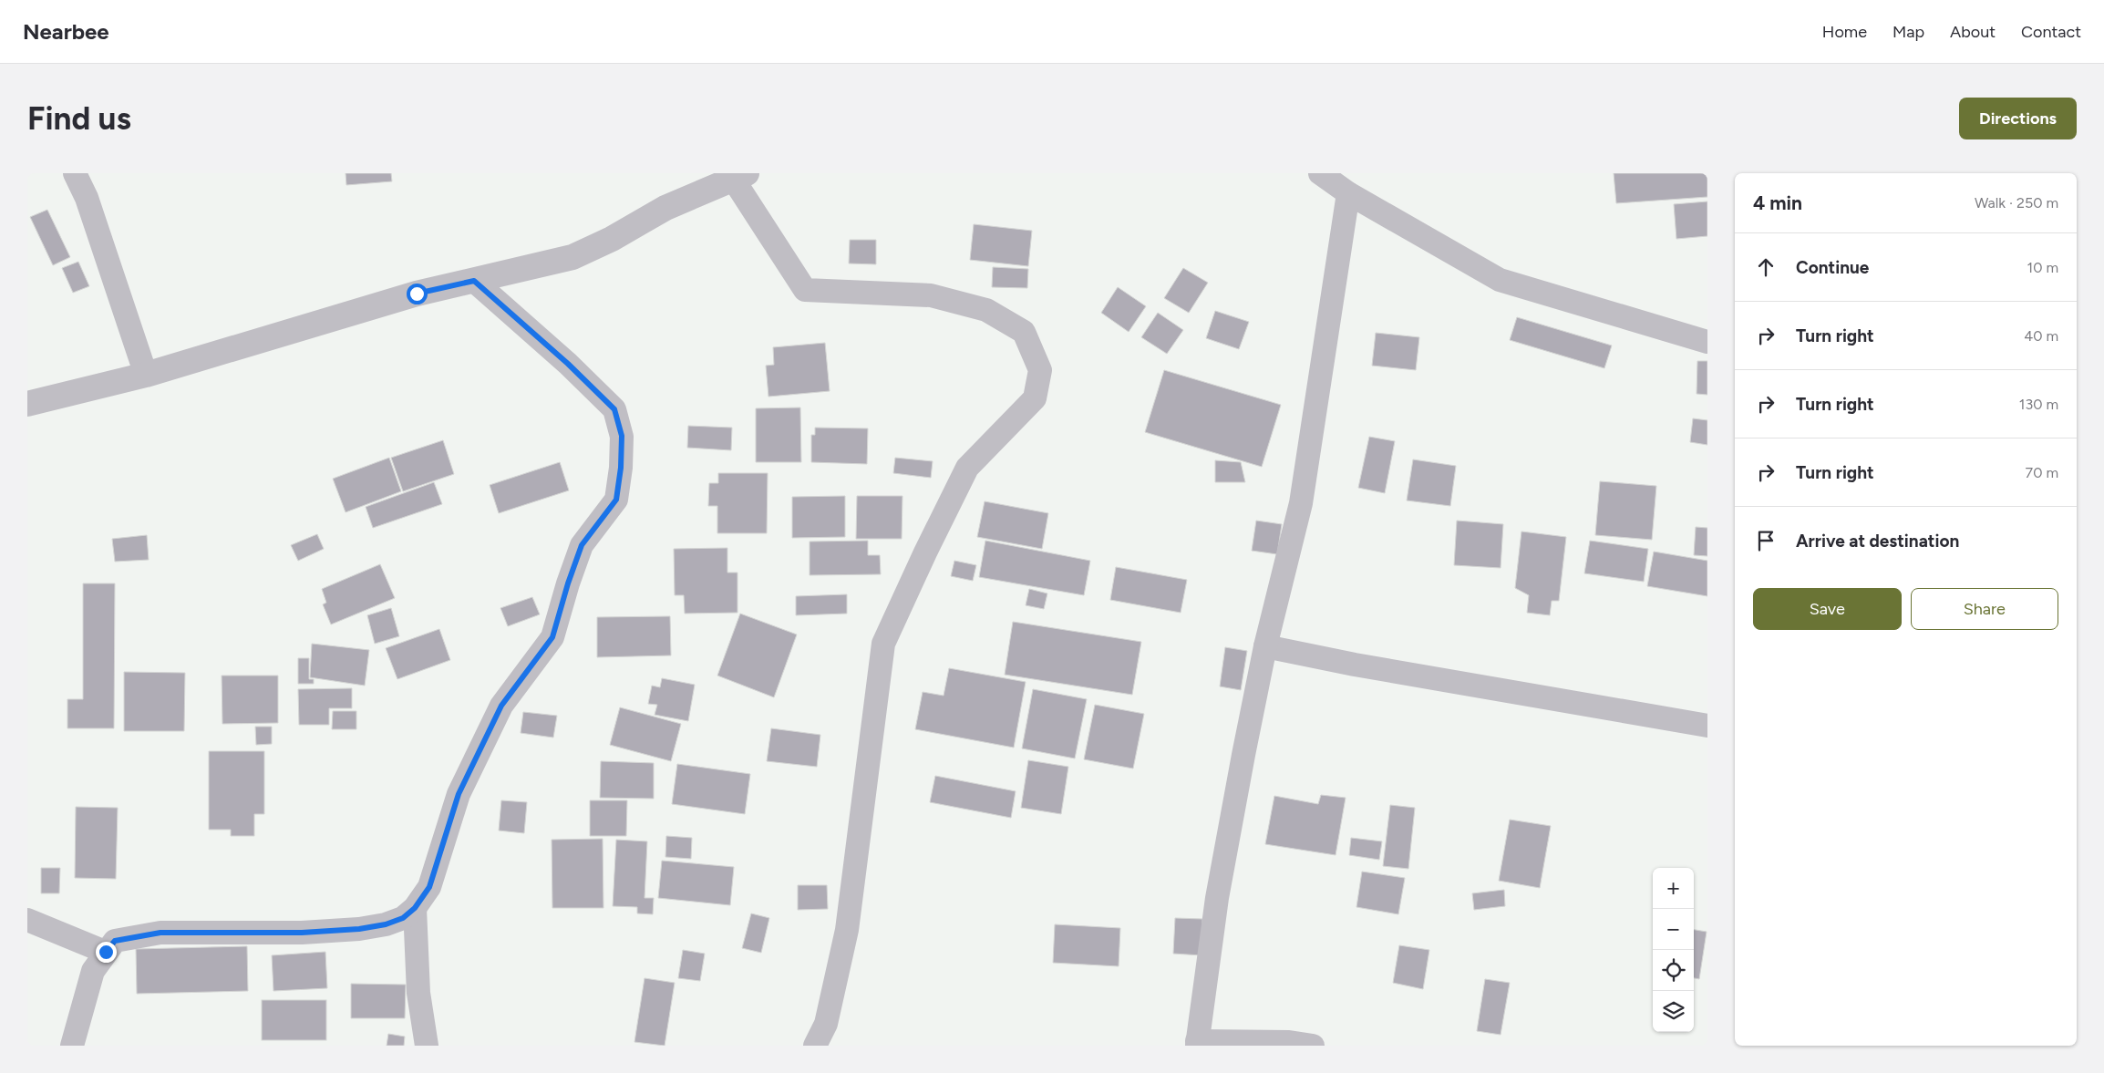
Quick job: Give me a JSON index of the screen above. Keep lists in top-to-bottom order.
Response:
{
  "page": {
    "header": "Nearbee",
    "nav": [
      "Home",
      "Map",
      "About",
      "Contact"
    ],
    "buttons": [
      "Directions",
      ["Save", "Share"]
    ],
    "title": "Find us",
    "heading": ["4 min", "Walk · 250 m"],
    "list": [
      ["Continue", "10 m"],
      ["Turn right", "40 m"],
      ["Turn right", "130 m"],
      ["Turn right", "70 m"],
      "Arrive at destination"
    ],
    "map_buttons": ["+", "−"]
  }
}
